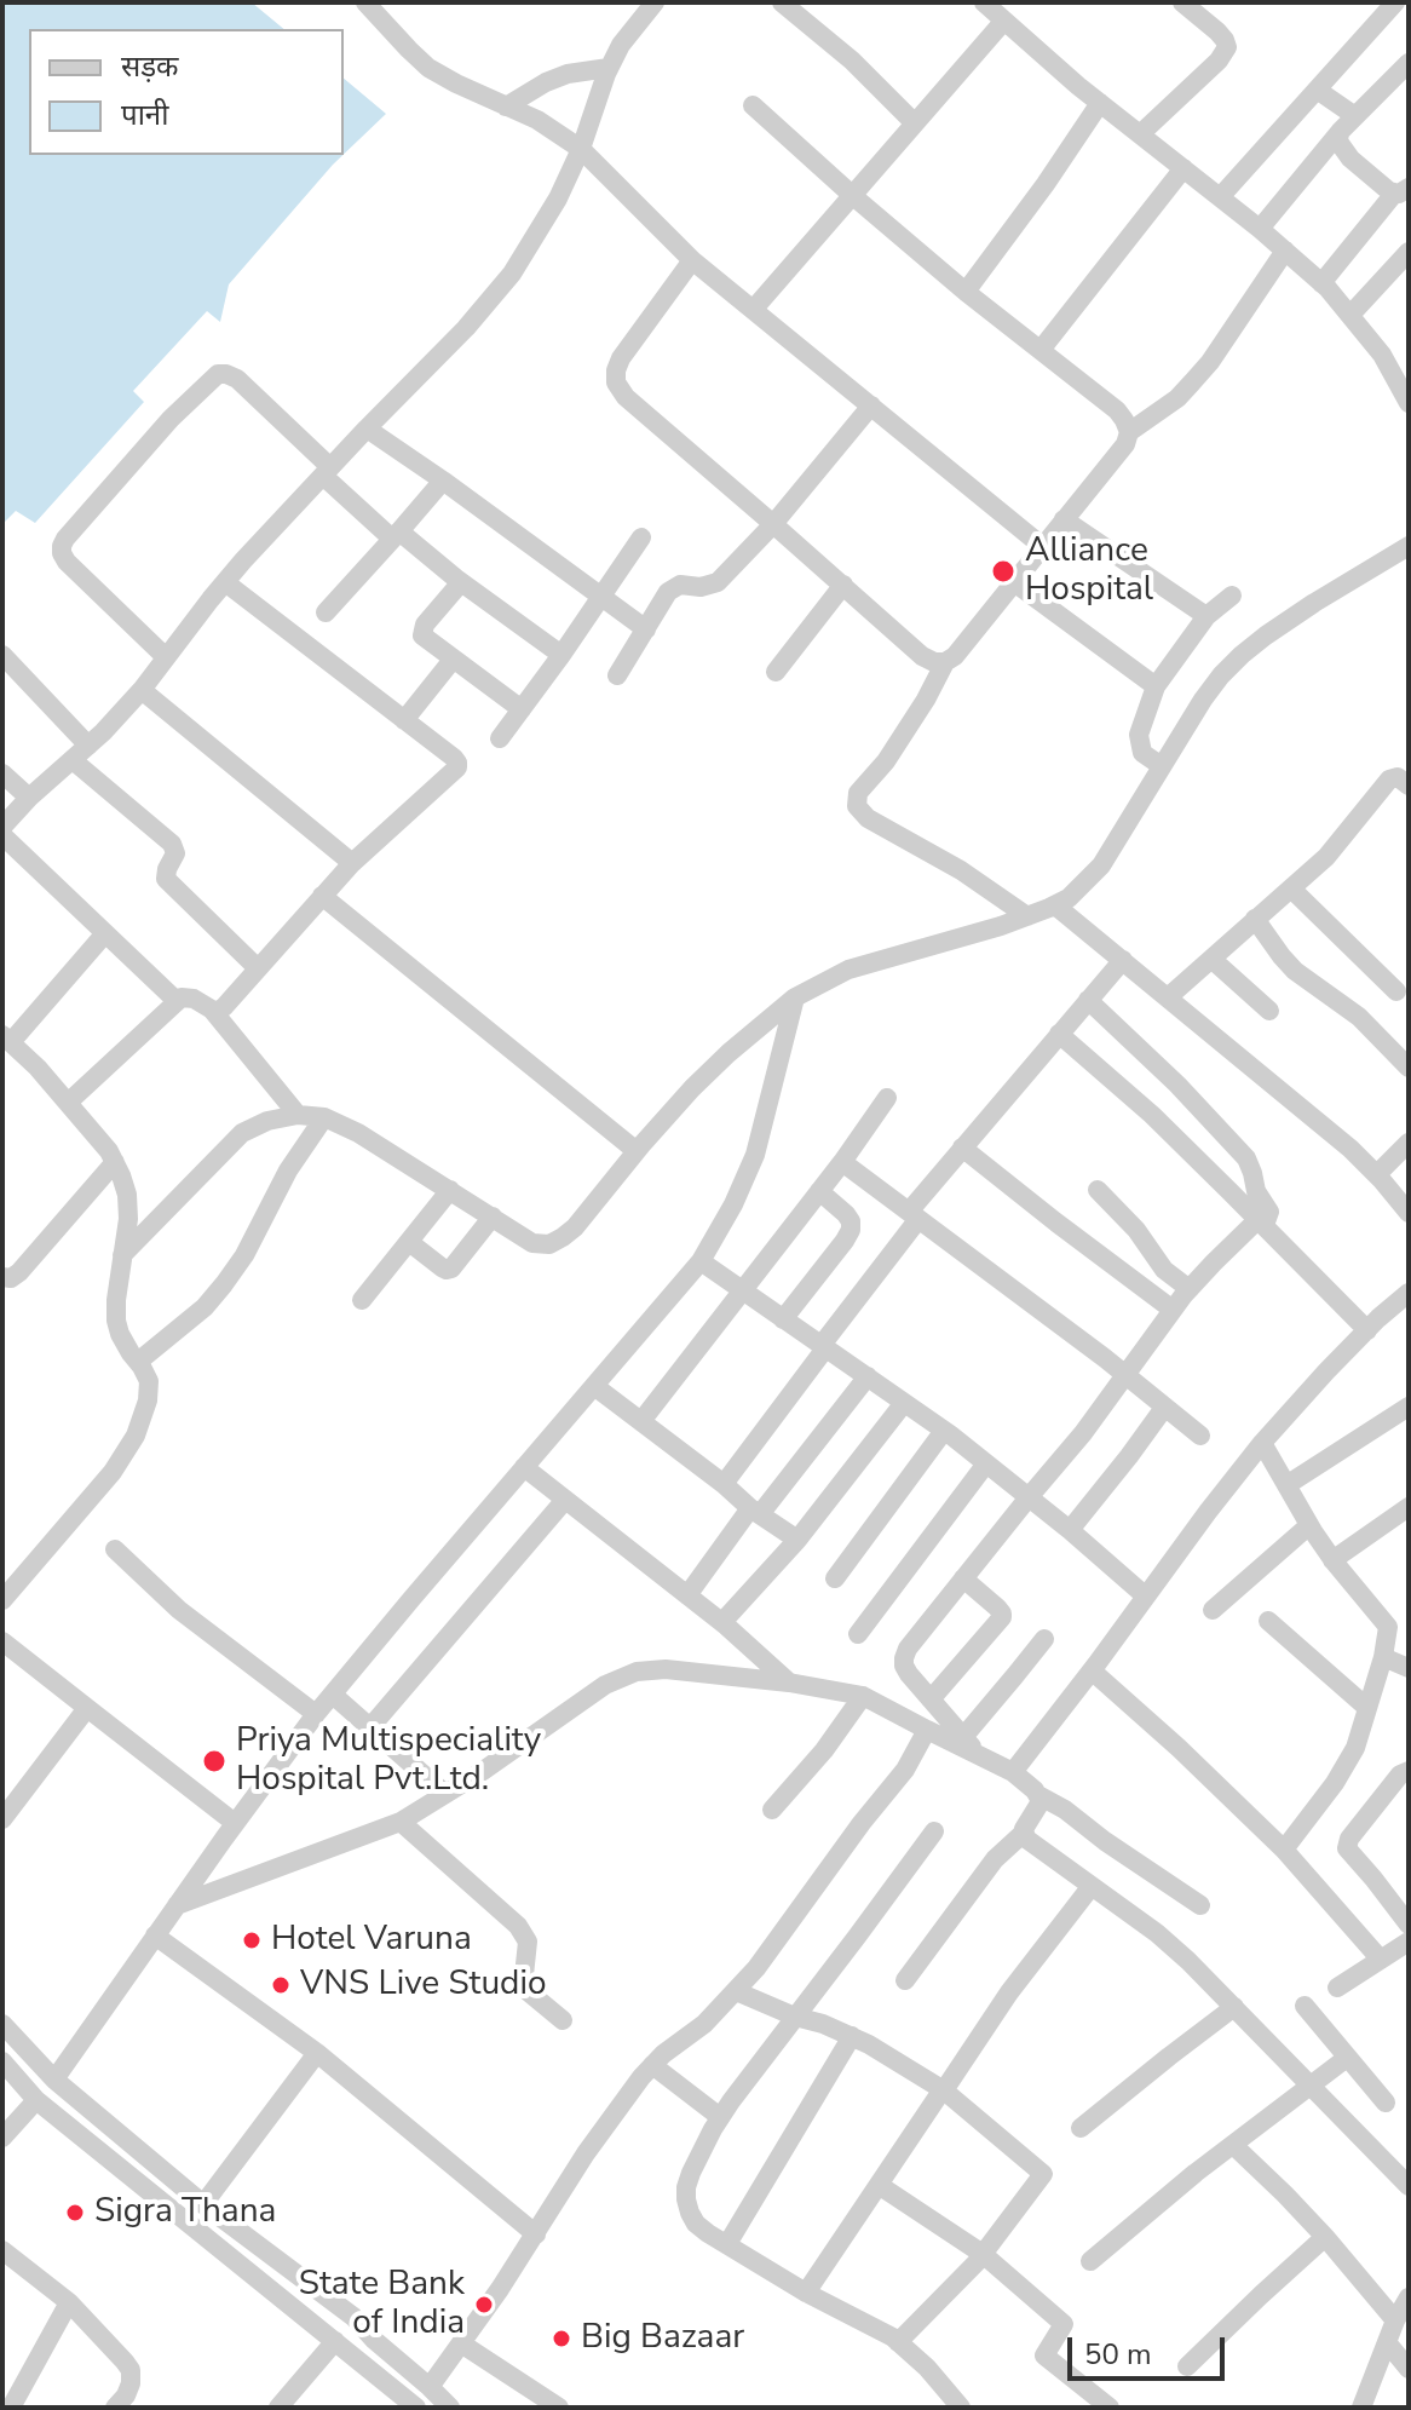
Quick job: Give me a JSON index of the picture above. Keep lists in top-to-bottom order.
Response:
{
  "places": [
    "Alliance Hospital",
    "Priya Multispeciality Hospital Pvt.Ltd.",
    "Hotel Varuna",
    "VNS Live Studio",
    "Sigra Thana",
    "State Bank of India",
    "Big Bazaar"
  ],
  "legend": ["सड़क", "पानी"],
  "scale_bar": "50 m"
}
